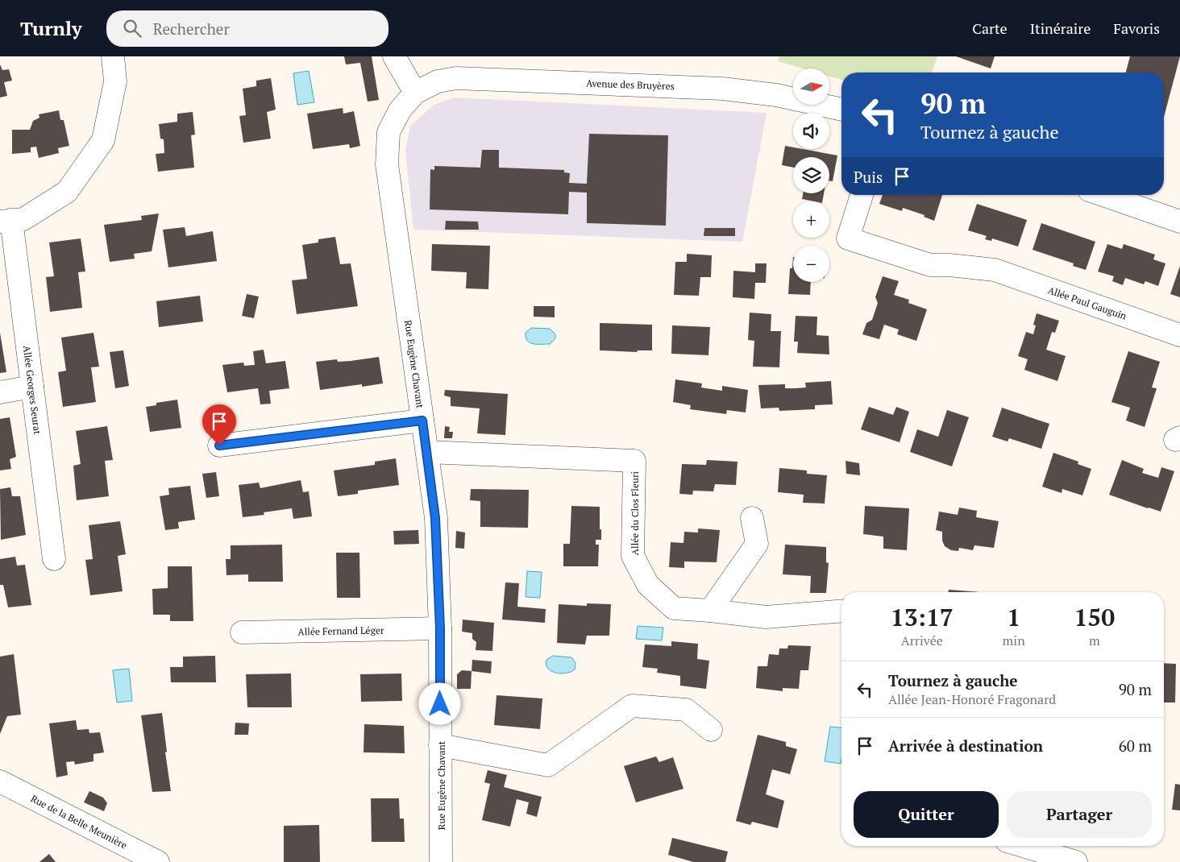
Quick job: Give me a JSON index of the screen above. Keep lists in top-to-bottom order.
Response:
{
  "streets": {
    "street": [
      "Avenue des Bruyères",
      "Allée Paul Gauguin",
      "Rue Eugène Chavant",
      "Allée Georges Seurat",
      "Allée du Clos Fleuri",
      "Allée Fernand Léger",
      "Rue de la Belle Meunière"
    ]
  },
  "crossings": [
    ["Avenue des Bruyères", "Rue Eugène Chavant"],
    ["Rue Eugène Chavant", "Allée du Clos Fleuri"],
    ["Rue Eugène Chavant", "Allée Fernand Léger"]
  ],
  "north": "right",
  "page": {
    "header": "Turnly",
    "search": "Rechercher",
    "nav": ["Carte", "Itinéraire", "Favoris"],
    "map_buttons": ["+", "−"],
    "turn": ["90 m", "Tournez à gauche"],
    "then": "Puis",
    "eta": [
      "13:17",
      "Arrivée",
      "1",
      "min",
      "150",
      "m"
    ],
    "list": [
      {
        "name": "Tournez à gauche",
        "note": "Allée Jean-Honoré Fragonard",
        "value": "90 m"
      },
      {
        "name": "Arrivée à destination",
        "value": "60 m"
      }
    ],
    "buttons": ["Quitter", "Partager"]
  }
}
